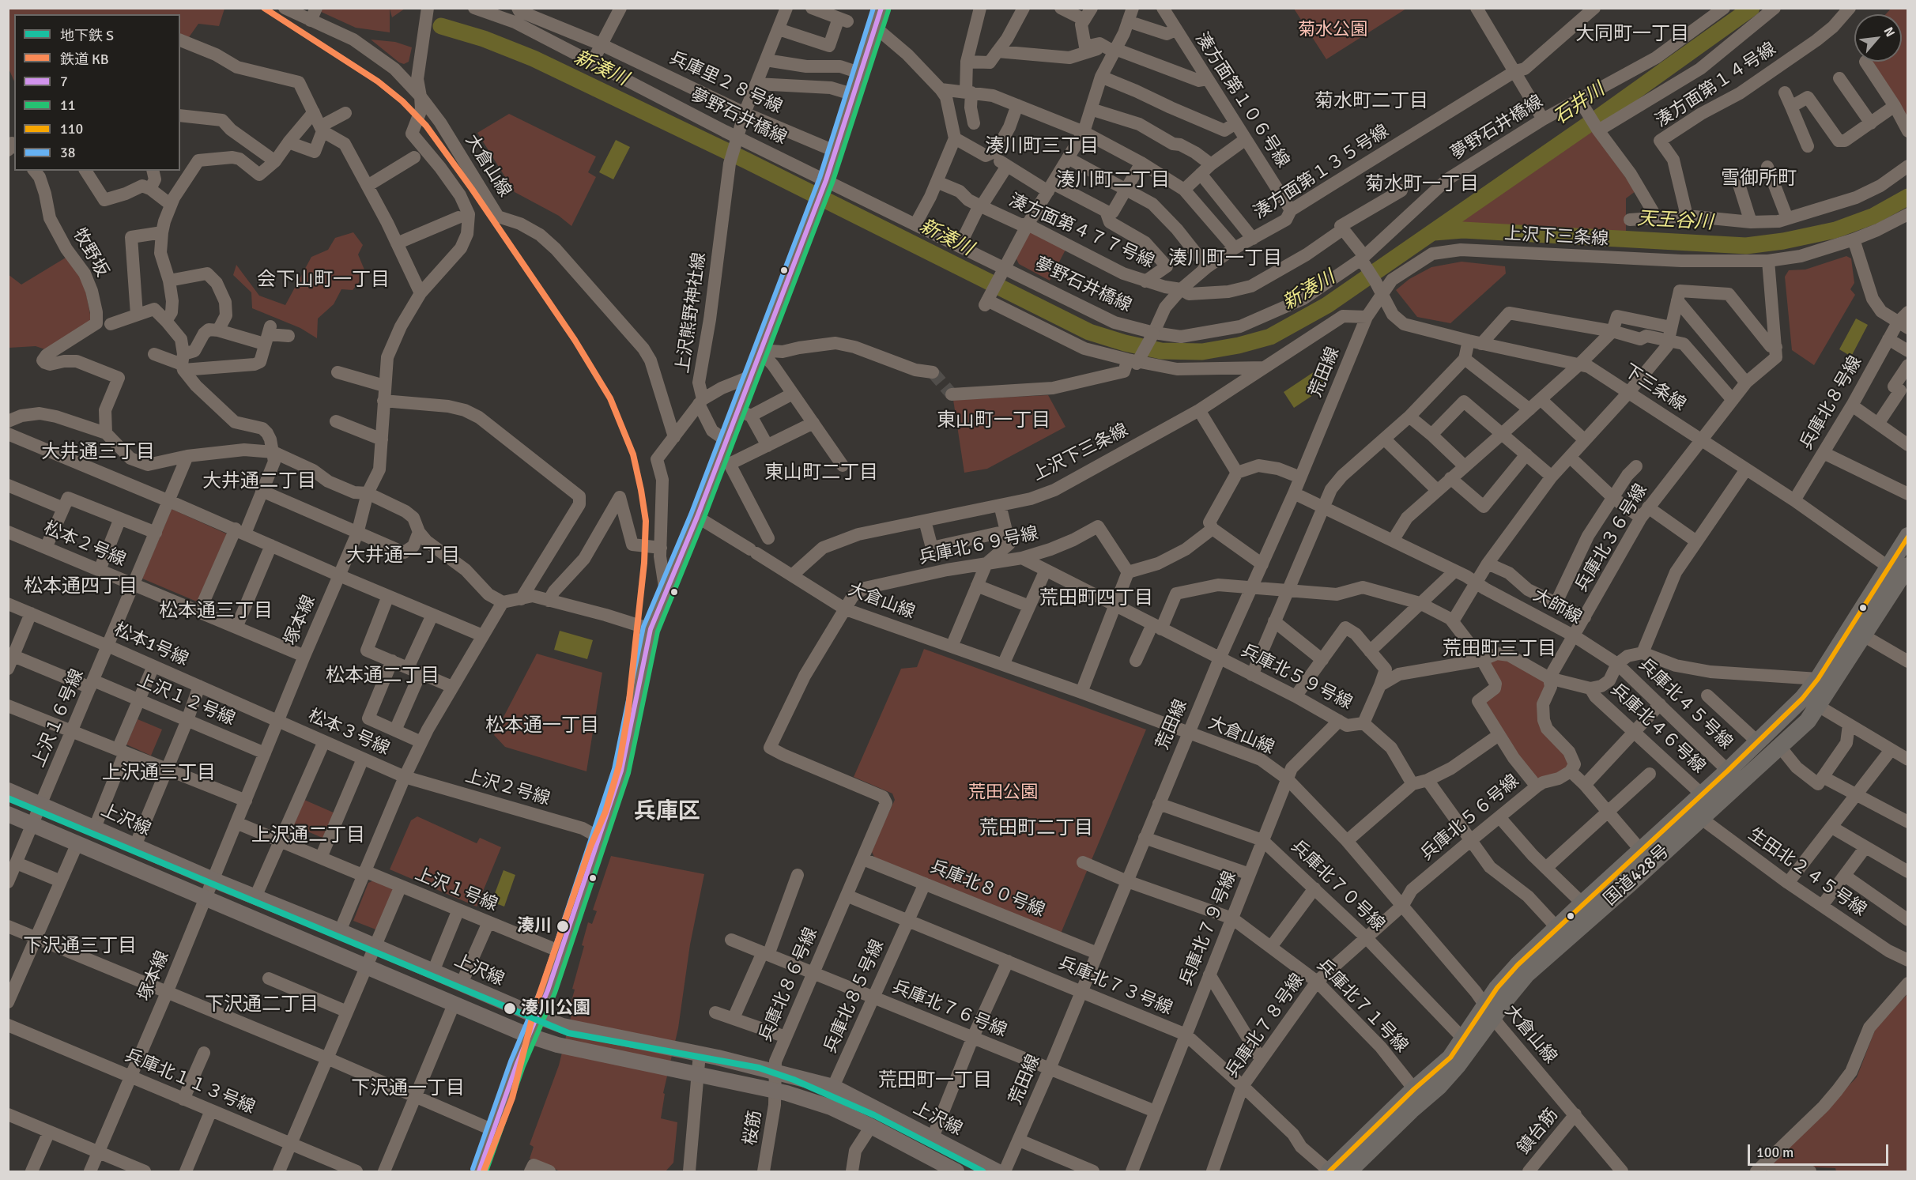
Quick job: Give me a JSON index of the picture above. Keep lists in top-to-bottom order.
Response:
{
  "streets": {
    "highway": ["国道428号"],
    "main road": ["上沢線"],
    "street": [
      "兵庫里２８号線",
      "湊方面第１４号線",
      "湊方面第１０６号線",
      "夢野石井橋線",
      "大倉山線",
      "湊方面第１３５号線",
      "湊方面第４７７号線",
      "上沢下三条線",
      "牧野坂",
      "上沢熊野神社線",
      "荒田線",
      "下三条線",
      "兵庫北８号線",
      "兵庫北３６号線",
      "松本２号線",
      "兵庫北６９号線",
      "大師線",
      "塚本線",
      "松本1号線",
      "兵庫北５９号線",
      "上沢１２号線",
      "兵庫北４５号線",
      "上沢１６号線",
      "兵庫北４６号線",
      "松本３号線",
      "上沢２号線",
      "兵庫北５６号線",
      "生田北２４５号線",
      "兵庫北７０号線",
      "兵庫北８０号線",
      "上沢１号線",
      "兵庫北７９号線",
      "兵庫北８６号線",
      "兵庫北７３号線",
      "兵庫北８５号線",
      "兵庫北７１号線",
      "兵庫北７６号線",
      "兵庫北７８号線",
      "兵庫北１１３号線",
      "桜筋",
      "鎮台筋"
    ]
  },
  "crossings": [
    ["兵庫里２８号線", "夢野石井橋線"],
    ["湊方面第１０６号線", "湊方面第１３５号線"],
    ["夢野石井橋線", "湊方面第１３５号線"],
    ["夢野石井橋線", "上沢熊野神社線"],
    ["夢野石井橋線", "下三条線"],
    ["大倉山線", "上沢下三条線"],
    ["大倉山線", "荒田線"],
    ["大倉山線", "兵庫北６９号線"],
    ["大倉山線", "塚本線"],
    ["大倉山線", "兵庫北５６号線"],
    ["大倉山線", "国道428号"],
    ["大倉山線", "兵庫北７９号線"],
    ["大倉山線", "兵庫北７８号線"],
    ["大倉山線", "鎮台筋"],
    ["湊方面第１３５号線", "湊方面第４７７号線"],
    ["湊方面第４７７号線", "下三条線"],
    ["上沢下三条線", "荒田線"],
    ["上沢下三条線", "下三条線"],
    ["荒田線", "下三条線"],
    ["荒田線", "大師線"],
    ["荒田線", "兵庫北５９号線"],
    ["荒田線", "兵庫北７０号線"],
    ["荒田線", "兵庫北８０号線"],
    ["荒田線", "兵庫北７３号線"],
    ["荒田線", "兵庫北７１号線"],
    ["荒田線", "兵庫北７６号線"],
    ["下三条線", "兵庫北８号線"],
    ["下三条線", "兵庫北３６号線"],
    ["下三条線", "国道428号"],
    ["兵庫北３６号線", "大師線"],
    ["兵庫北３６号線", "兵庫北５６号線"],
    ["松本２号線", "塚本線"],
    ["松本２号線", "上沢１６号線"],
    ["兵庫北６９号線", "兵庫北５９号線"],
    ["兵庫北６９号線", "兵庫北８６号線"],
    ["大師線", "兵庫北４５号線"],
    ["塚本線", "松本1号線"],
    ["塚本線", "上沢１２号線"],
    ["塚本線", "松本３号線"],
    ["塚本線", "上沢線"],
    ["塚本線", "上沢１号線"],
    ["塚本線", "兵庫北１１３号線"],
    ["松本1号線", "上沢１６号線"],
    ["松本1号線", "松本３号線"],
    ["兵庫北５９号線", "兵庫北７９号線"],
    ["上沢１２号線", "上沢１６号線"],
    ["兵庫北４５号線", "国道428号"],
    ["上沢１６号線", "上沢線"],
    ["兵庫北４６号線", "生田北２４５号線"],
    ["兵庫北４６号線", "国道428号"],
    ["松本３号線", "上沢２号線"],
    ["兵庫北５６号線", "兵庫北７８号線"],
    ["上沢線", "兵庫北８６号線"],
    ["上沢線", "兵庫北８５号線"],
    ["上沢線", "桜筋"],
    ["生田北２４５号線", "国道428号"],
    ["国道428号", "兵庫北７０号線"],
    ["国道428号", "兵庫北７３号線"],
    ["国道428号", "兵庫北７１号線"],
    ["兵庫北７０号線", "兵庫北７９号線"],
    ["兵庫北７０号線", "兵庫北７８号線"],
    ["兵庫北８０号線", "兵庫北８６号線"],
    ["兵庫北８０号線", "兵庫北８５号線"],
    ["兵庫北７９号線", "兵庫北７３号線"],
    ["兵庫北７９号線", "兵庫北７１号線"],
    ["兵庫北７９号線", "兵庫北７６号線"],
    ["兵庫北８６号線", "兵庫北７３号線"],
    ["兵庫北８６号線", "兵庫北７６号線"],
    ["兵庫北８６号線", "桜筋"],
    ["兵庫北７３号線", "兵庫北８５号線"],
    ["兵庫北７３号線", "兵庫北７８号線"],
    ["兵庫北８５号線", "兵庫北７６号線"],
    ["兵庫北７１号線", "兵庫北７８号線"]
  ],
  "districts": [
    "大同町一丁目",
    "菊水町二丁目",
    "湊川町三丁目",
    "雪御所町",
    "湊川町二丁目",
    "菊水町一丁目",
    "湊川町一丁目",
    "会下山町一丁目",
    "東山町一丁目",
    "大井通三丁目",
    "東山町二丁目",
    "大井通二丁目",
    "大井通一丁目",
    "松本通四丁目",
    "荒田町四丁目",
    "松本通三丁目",
    "荒田町三丁目",
    "松本通二丁目",
    "松本通一丁目",
    "上沢通三丁目",
    "兵庫区",
    "荒田町二丁目",
    "上沢通二丁目",
    "下沢通三丁目",
    "下沢通二丁目",
    "荒田町一丁目",
    "下沢通一丁目"
  ],
  "water": ["新湊川", "石井川", "天王谷川"],
  "parks": ["菊水公園", "荒田公園"],
  "places": ["湊川", "湊川公園"],
  "lines": [
    "rail line KB",
    "transit line 7",
    "transit line 38",
    "transit line 11",
    "transit line 110",
    "metro line S"
  ],
  "legend": [
    "地下鉄 S",
    "鉄道 KB",
    "7",
    "11",
    "110",
    "38"
  ],
  "scale_bar": "100 m",
  "north": "top right"
}
